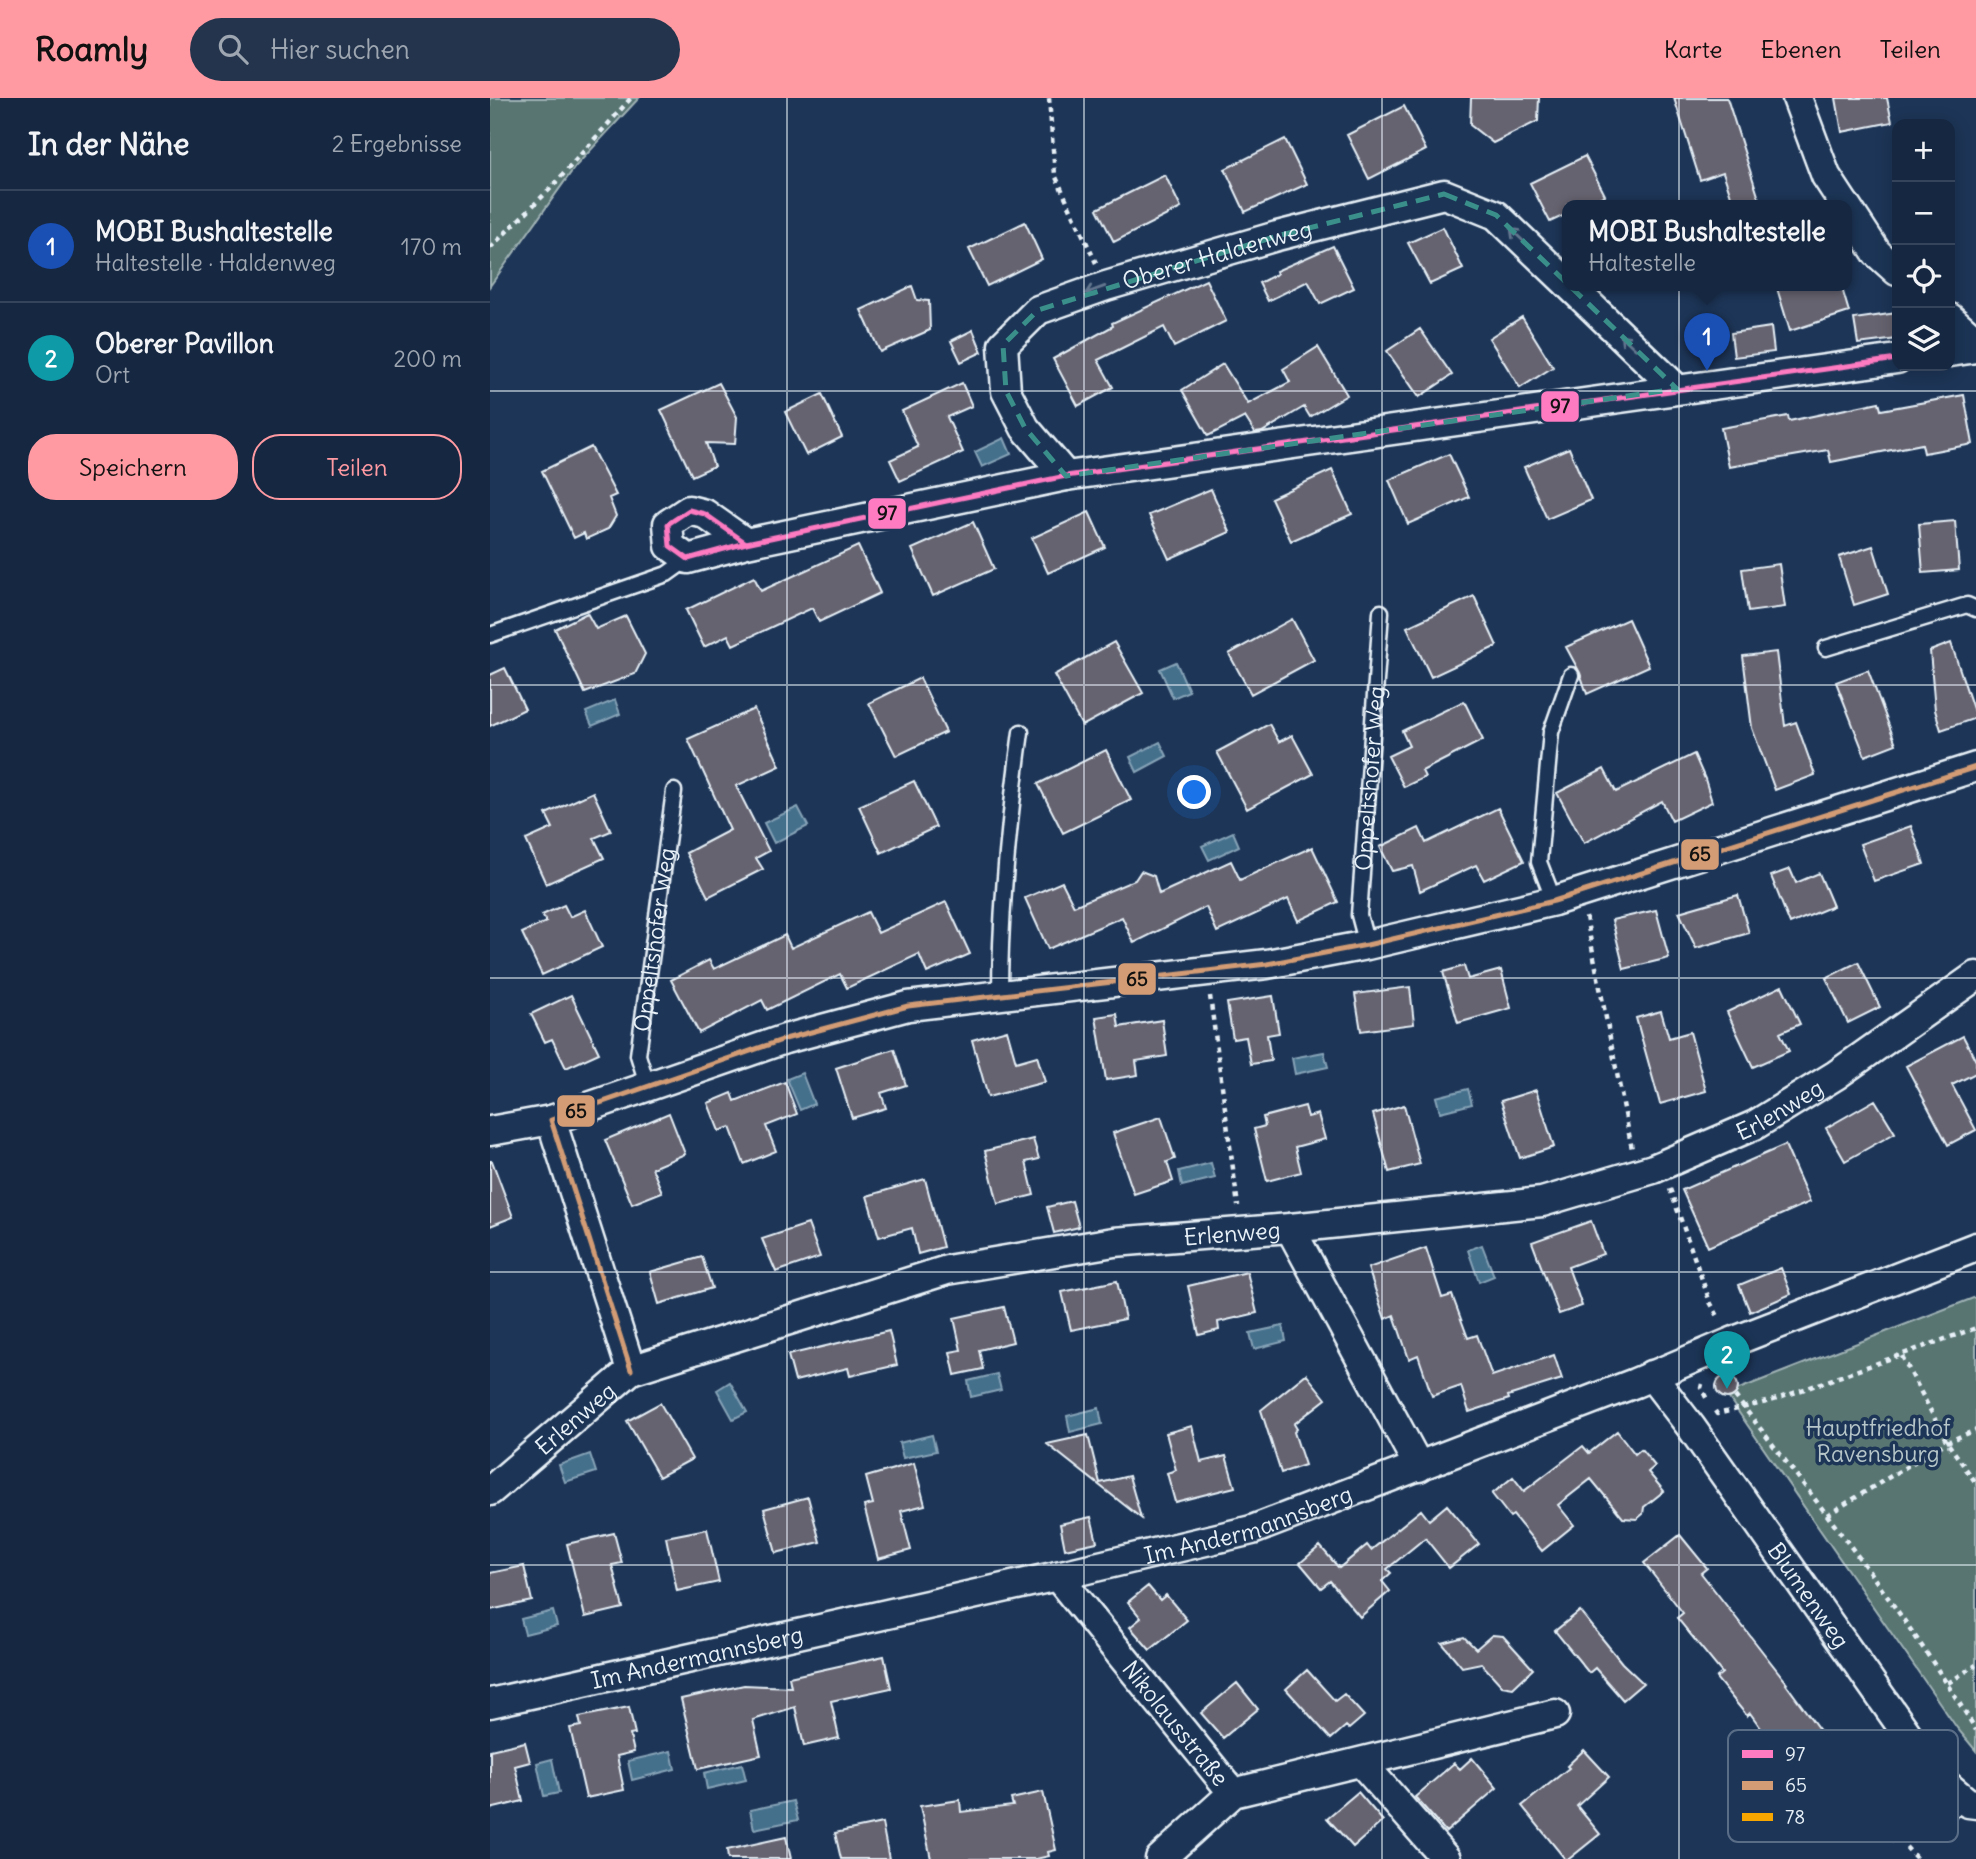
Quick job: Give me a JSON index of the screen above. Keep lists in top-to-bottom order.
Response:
{
  "streets": {
    "street": [
      "Oberer Haldenweg",
      "Erlenweg",
      "Im Andermannsberg",
      "Blumenweg",
      "Nikolausstraße"
    ],
    "lane": ["Oppeltshofer Weg"]
  },
  "crossings": [
    ["Im Andermannsberg", "Blumenweg"],
    ["Im Andermannsberg", "Nikolausstraße"]
  ],
  "parks": ["Hauptfriedhof Ravensburg"],
  "lines": ["transit line 97", "transit line 65"],
  "legend": ["97", "65", "78"],
  "page": {
    "header": "Roamly",
    "search": "Hier suchen",
    "nav": ["Karte", "Ebenen", "Teilen"],
    "heading": ["In der Nähe", "2 Ergebnisse"],
    "map_buttons": ["+", "−"],
    "list": [
      {
        "mark": "1",
        "name": "MOBI Bushaltestelle",
        "note": "Haltestelle · Haldenweg",
        "value": "170 m"
      },
      {
        "mark": "2",
        "name": "Oberer Pavillon",
        "note": "Ort",
        "value": "200 m"
      }
    ],
    "popup": ["MOBI Bushaltestelle", "Haltestelle"],
    "pins": ["1", "2"],
    "buttons": ["Speichern", "Teilen"]
  }
}
